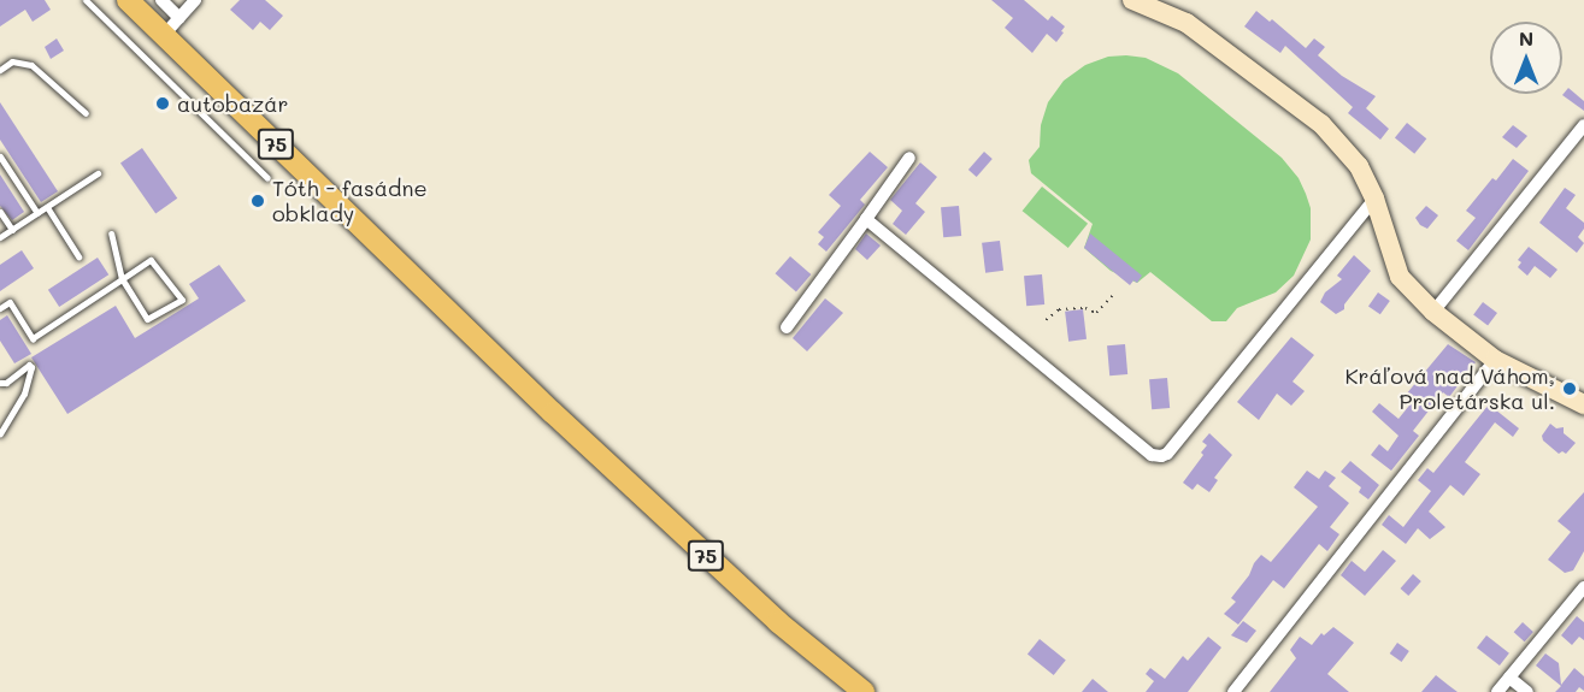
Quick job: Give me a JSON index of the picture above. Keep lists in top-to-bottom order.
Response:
{
  "streets": {
    "main road": ["75"]
  },
  "places": ["autobazár", "Tóth - fasádne obklady", "Kráľová nad Váhom, Proletárska ul."],
  "north": "top"
}
